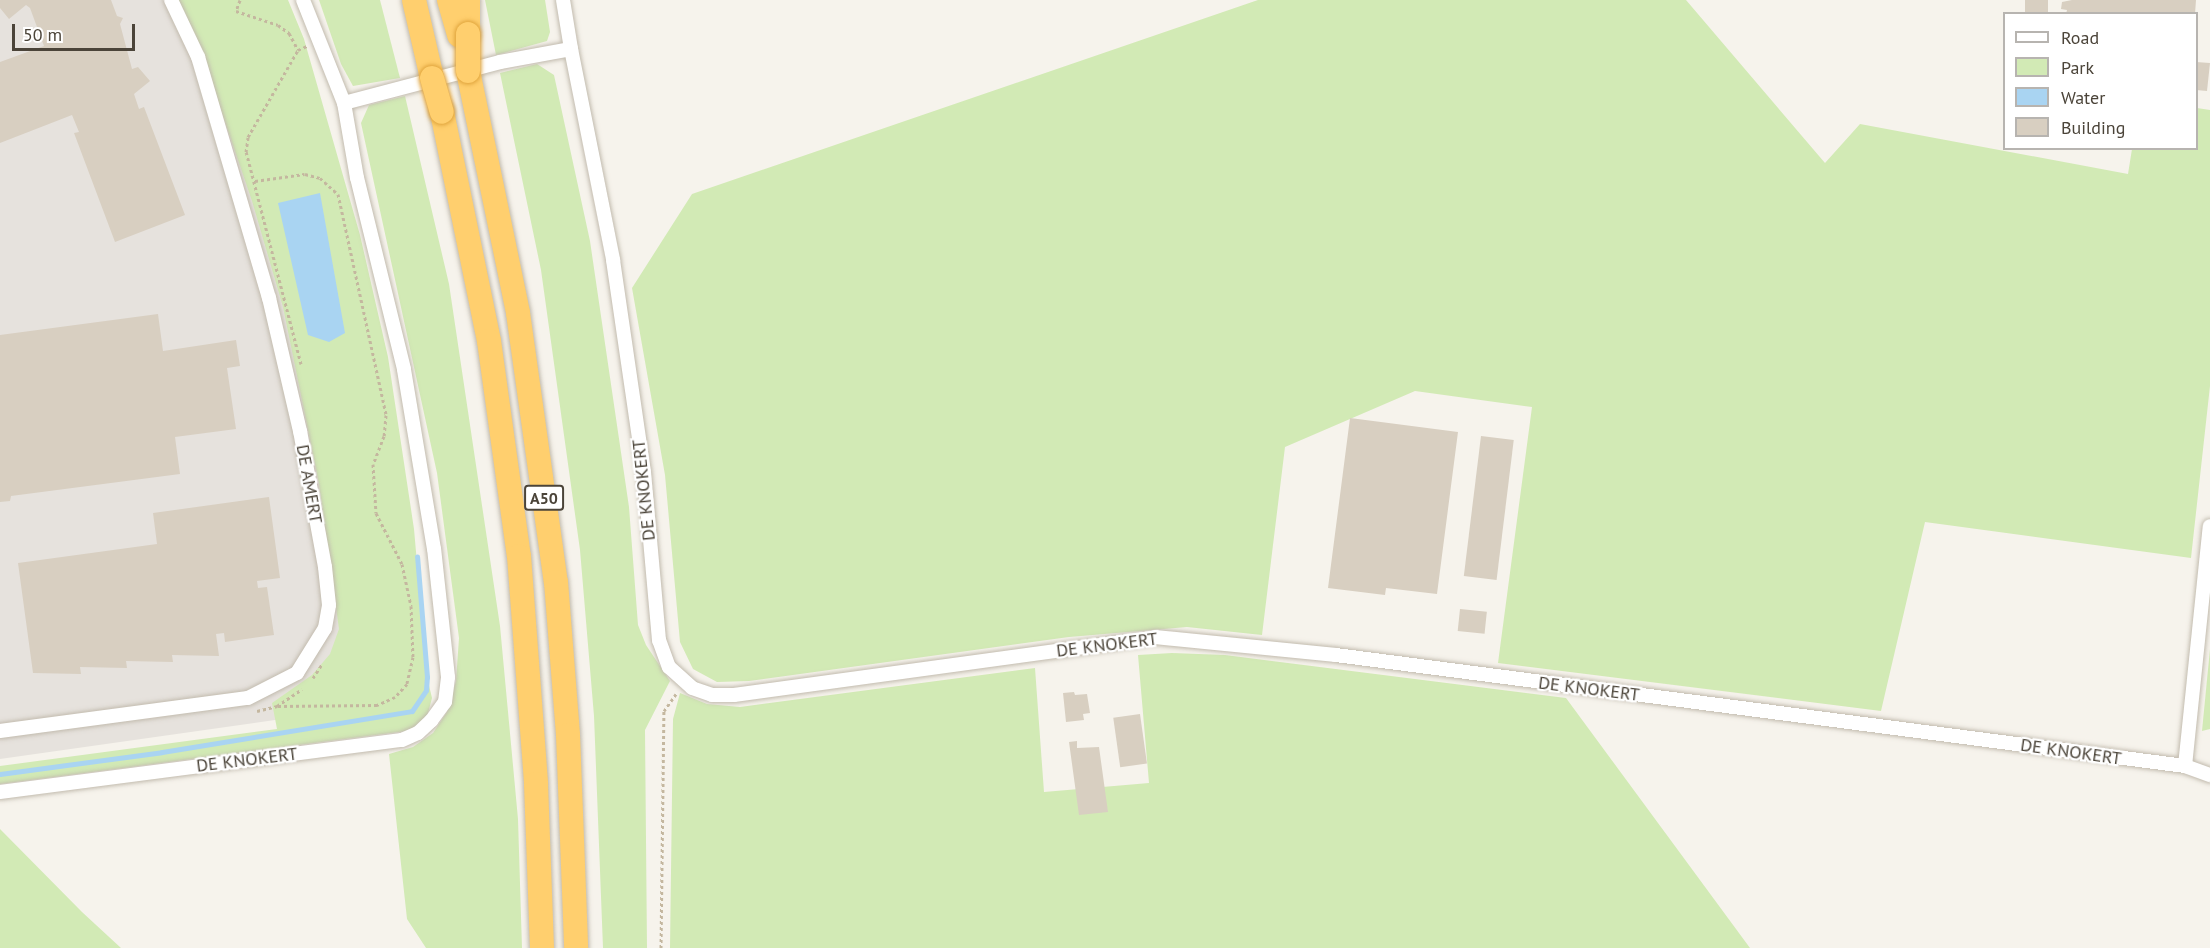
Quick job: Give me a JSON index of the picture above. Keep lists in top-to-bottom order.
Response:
{
  "streets": {
    "highway": ["A50"],
    "street": ["DE AMERT", "DE KNOKERT"]
  },
  "legend": [
    "Road",
    "Park",
    "Water",
    "Building"
  ],
  "scale_bar": "50 m"
}
